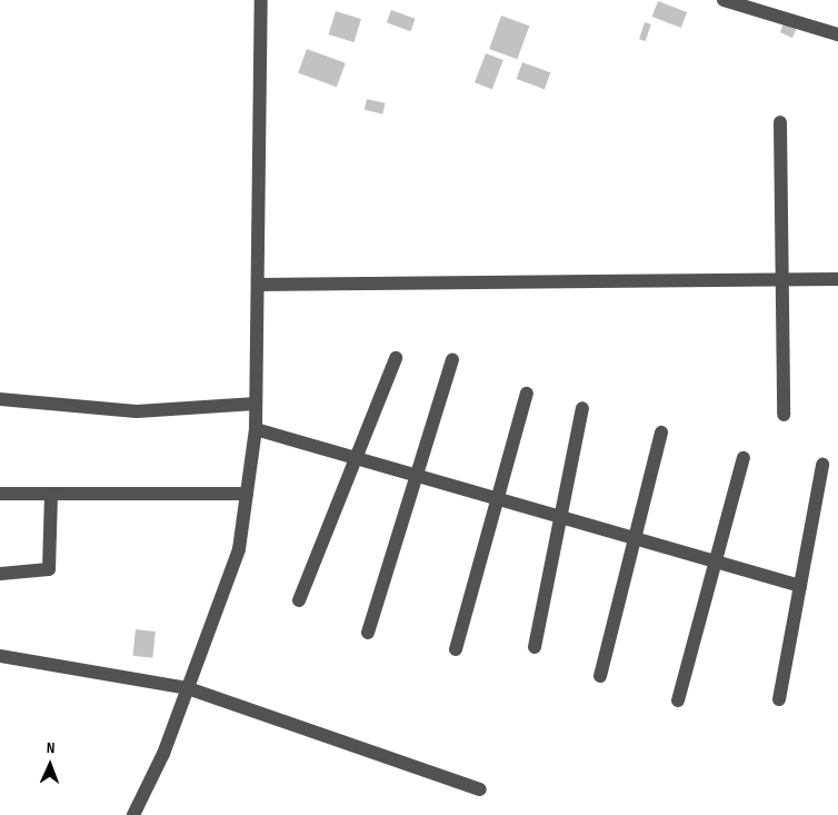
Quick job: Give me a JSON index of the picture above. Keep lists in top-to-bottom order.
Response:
{
  "north": "top"
}
